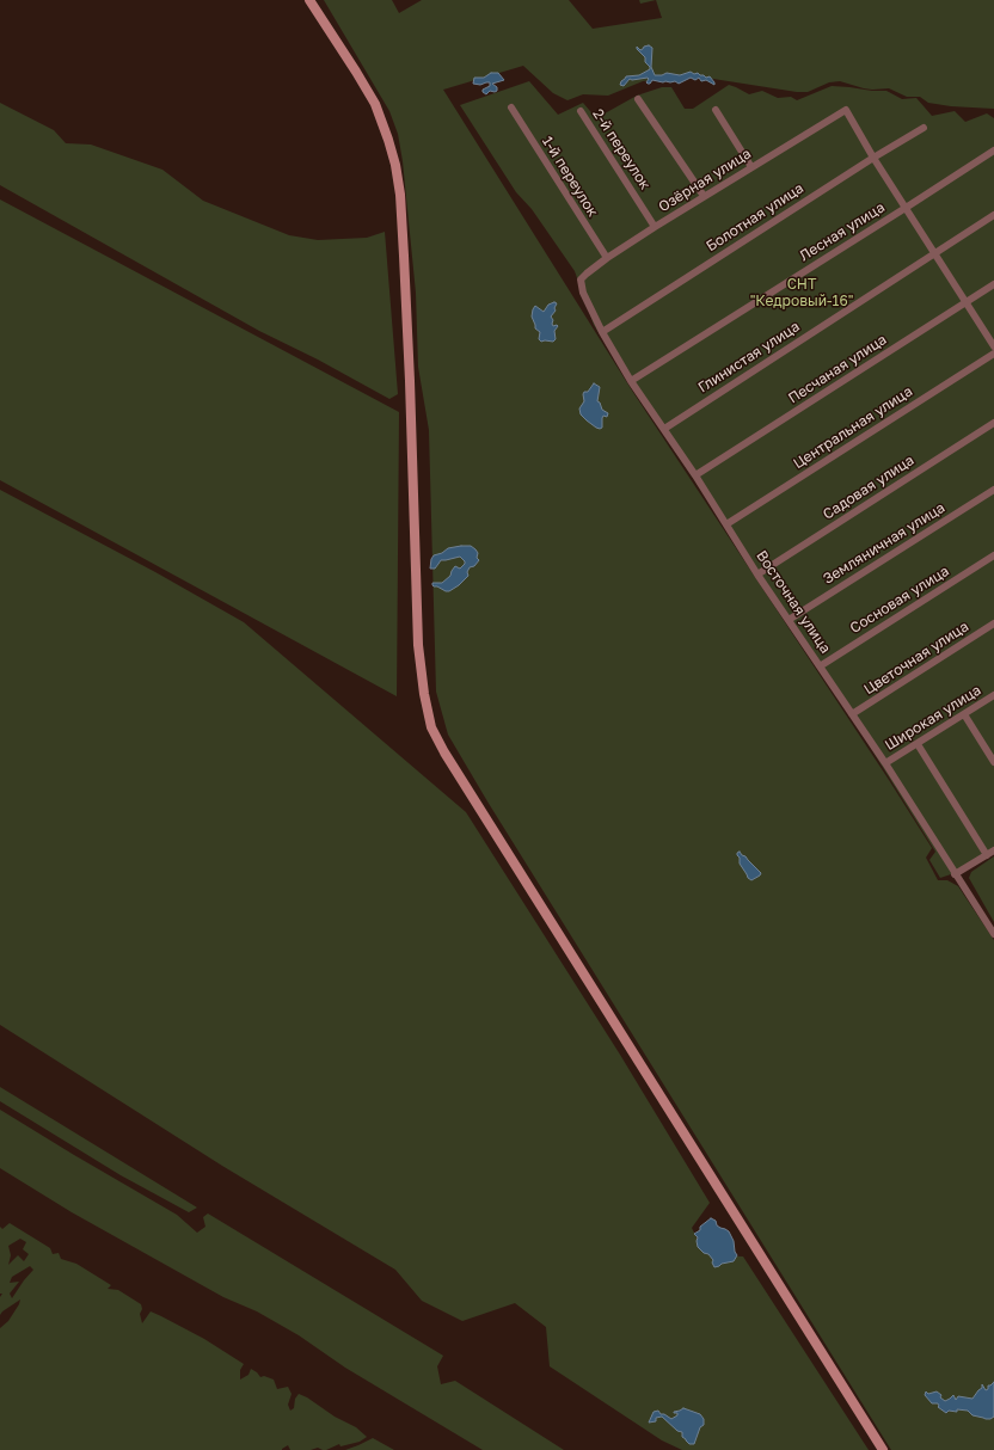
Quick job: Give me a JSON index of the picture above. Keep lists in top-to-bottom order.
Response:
{
  "streets": {
    "street": [
      "2-й переулок",
      "1-й переулок",
      "Озёрная улица",
      "Болотная улица",
      "Лесная улица",
      "Глинистая улица",
      "Песчаная улица",
      "Центральная улица",
      "Садовая улица",
      "Земляничная улица",
      "Сосновая улица",
      "Восточная улица",
      "Цветочная улица",
      "Широкая улица"
    ]
  },
  "crossings": [
    ["2-й переулок", "Озёрная улица"],
    ["1-й переулок", "Озёрная улица"],
    ["Озёрная улица", "Болотная улица"],
    ["Озёрная улица", "Восточная улица"],
    ["Болотная улица", "Восточная улица"],
    ["Лесная улица", "Восточная улица"],
    ["Глинистая улица", "Восточная улица"],
    ["Песчаная улица", "Восточная улица"],
    ["Центральная улица", "Восточная улица"],
    ["Садовая улица", "Восточная улица"],
    ["Земляничная улица", "Восточная улица"],
    ["Сосновая улица", "Восточная улица"],
    ["Восточная улица", "Цветочная улица"],
    ["Восточная улица", "Широкая улица"]
  ],
  "parks": ["СНТ \"Кедровый-16\""]
}
